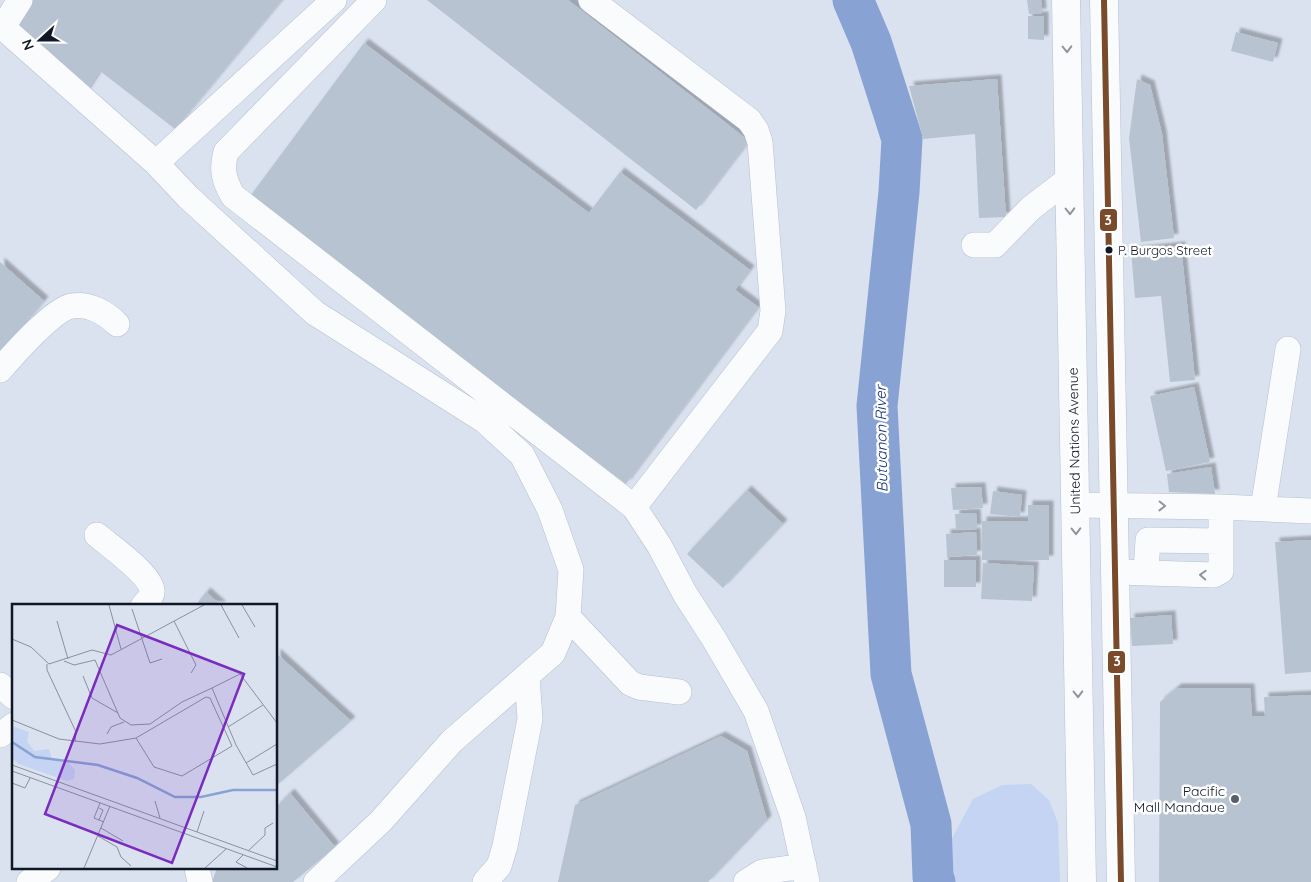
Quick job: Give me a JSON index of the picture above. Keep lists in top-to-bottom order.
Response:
{
  "streets": {
    "main road": ["United Nations Avenue"]
  },
  "water": ["Butuanon River"],
  "places": ["P. Burgos Street", "Pacific Mall Mandaue"],
  "lines": ["transit line 3"],
  "north": "left"
}
